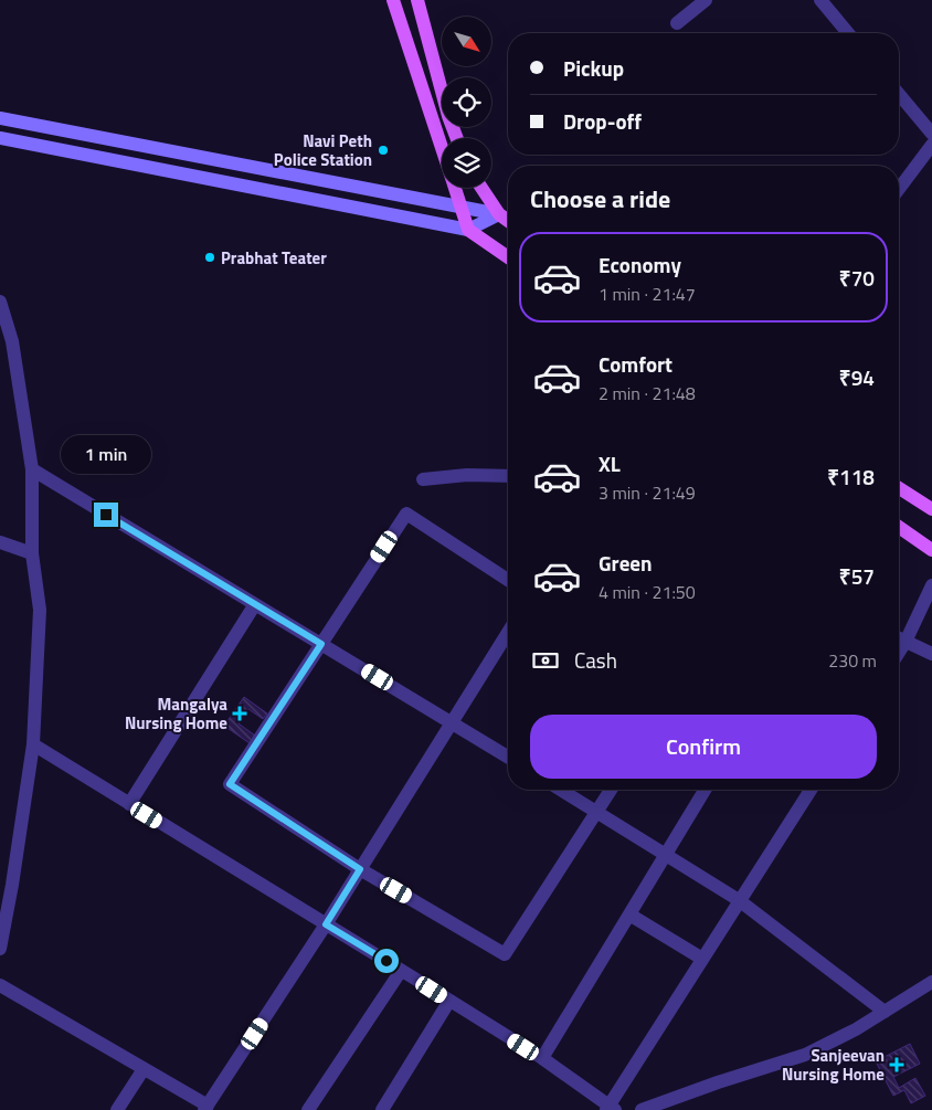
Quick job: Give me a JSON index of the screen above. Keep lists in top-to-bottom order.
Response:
{
  "places": {
    "other": ["Navi Peth Police Station", "Prabhat Teater"],
    "health": ["Mangalya Nursing Home", "Sanjeevan Nursing Home"]
  },
  "north": "bottom right",
  "page": {
    "banner": ["Pickup", "Drop-off"],
    "heading": "Choose a ride",
    "list": [
      {
        "name": "Economy",
        "note": "1 min · 21:47",
        "value": "₹70"
      },
      {
        "name": "Comfort",
        "note": "2 min · 21:48",
        "value": "₹94"
      },
      {
        "name": "XL",
        "note": "3 min · 21:49",
        "value": "₹118"
      },
      {
        "name": "Green",
        "note": "4 min · 21:50",
        "value": "₹57"
      }
    ],
    "bubble": "1 min",
    "pay": ["Cash", "230 m"],
    "buttons": "Confirm"
  }
}
